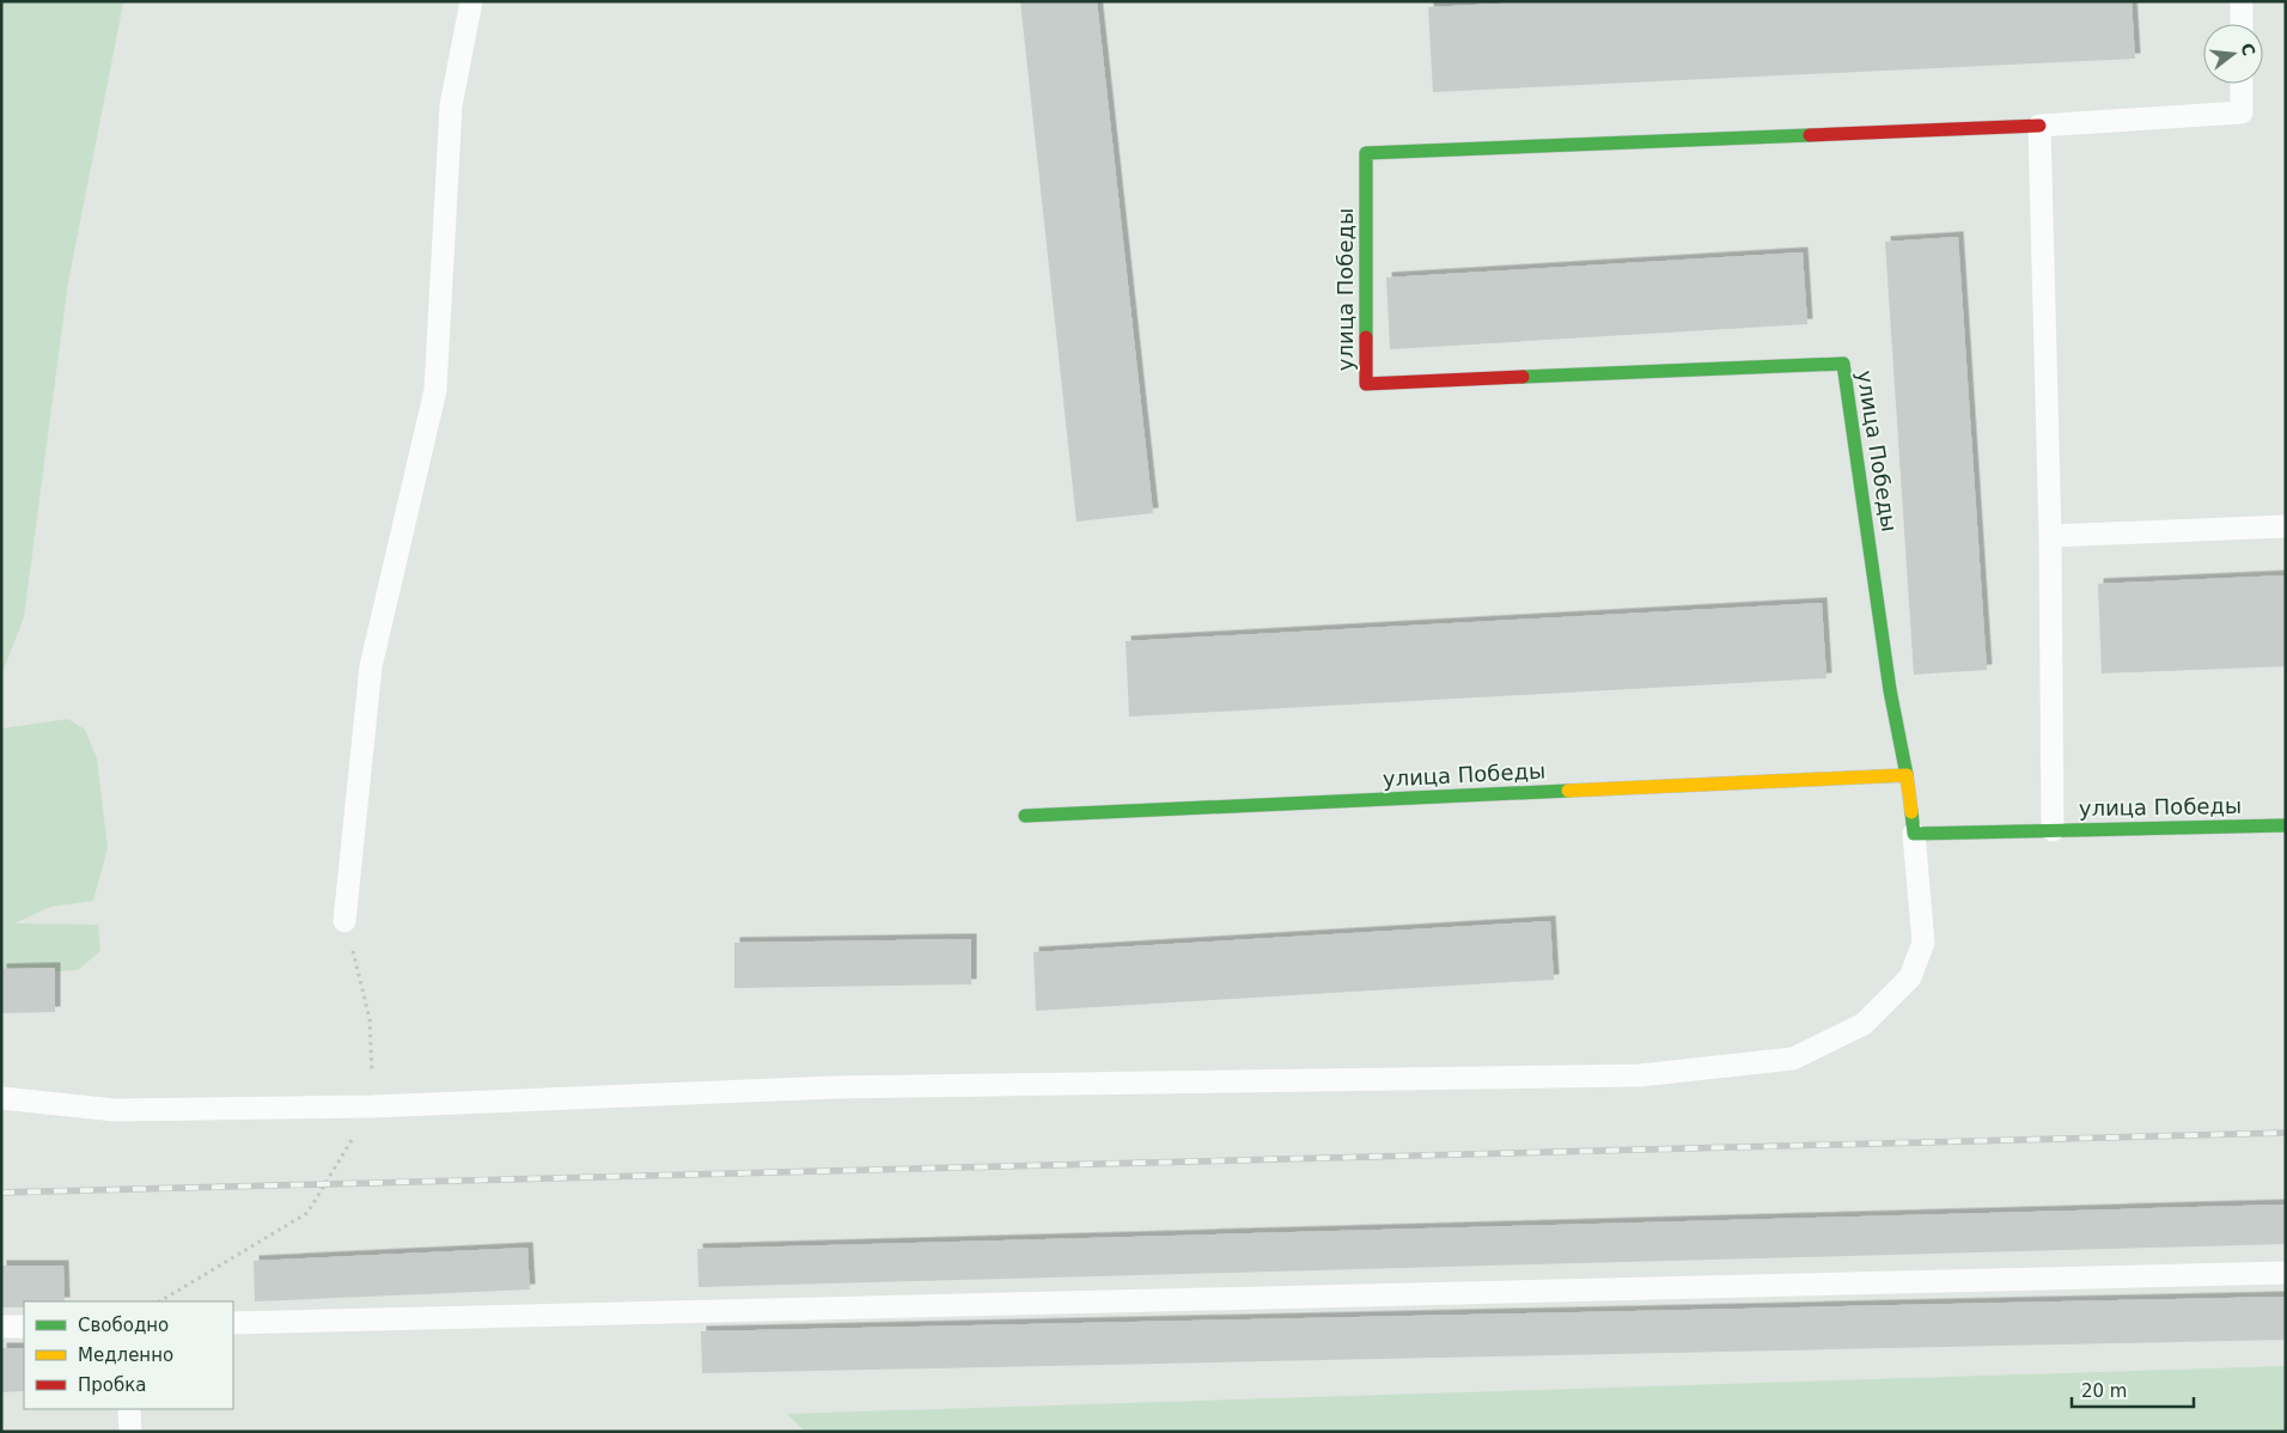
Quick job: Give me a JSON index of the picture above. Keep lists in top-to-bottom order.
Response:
{
  "streets": {
    "street": ["улица Победы"]
  },
  "legend": ["Свободно", "Медленно", "Пробка"],
  "scale_bar": "20 m",
  "north": "right"
}
